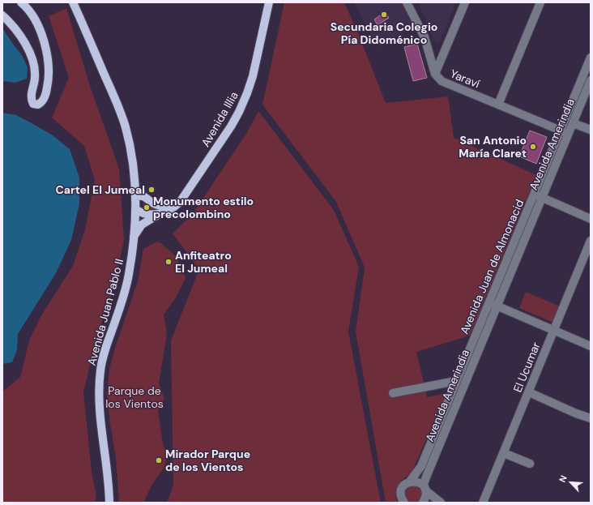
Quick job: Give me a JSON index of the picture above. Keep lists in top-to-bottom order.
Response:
{
  "streets": {
    "main road": ["Avenida Illia", "Avenida Juan Pablo II"],
    "street": [
      "Yaraví",
      "Avenida Amerindia",
      "Avenida Juan de Almonacid",
      "El Ucumar"
    ]
  },
  "crossings": [
    ["Yaraví", "Avenida Amerindia"],
    ["Yaraví", "Avenida Juan de Almonacid"],
    ["Avenida Illia", "Avenida Juan Pablo II"],
    ["Avenida Amerindia", "Avenida Juan de Almonacid"]
  ],
  "parks": ["Parque de los Vientos"],
  "places": [
    "Secundaria Colegio Pía Didoménico",
    "San Antonio María Claret",
    "Cartel El Jumeal",
    "Monumento estilo precolombino",
    "Anfiteatro El Jumeal",
    "Mirador Parque de los Vientos"
  ],
  "north": "top left"
}
